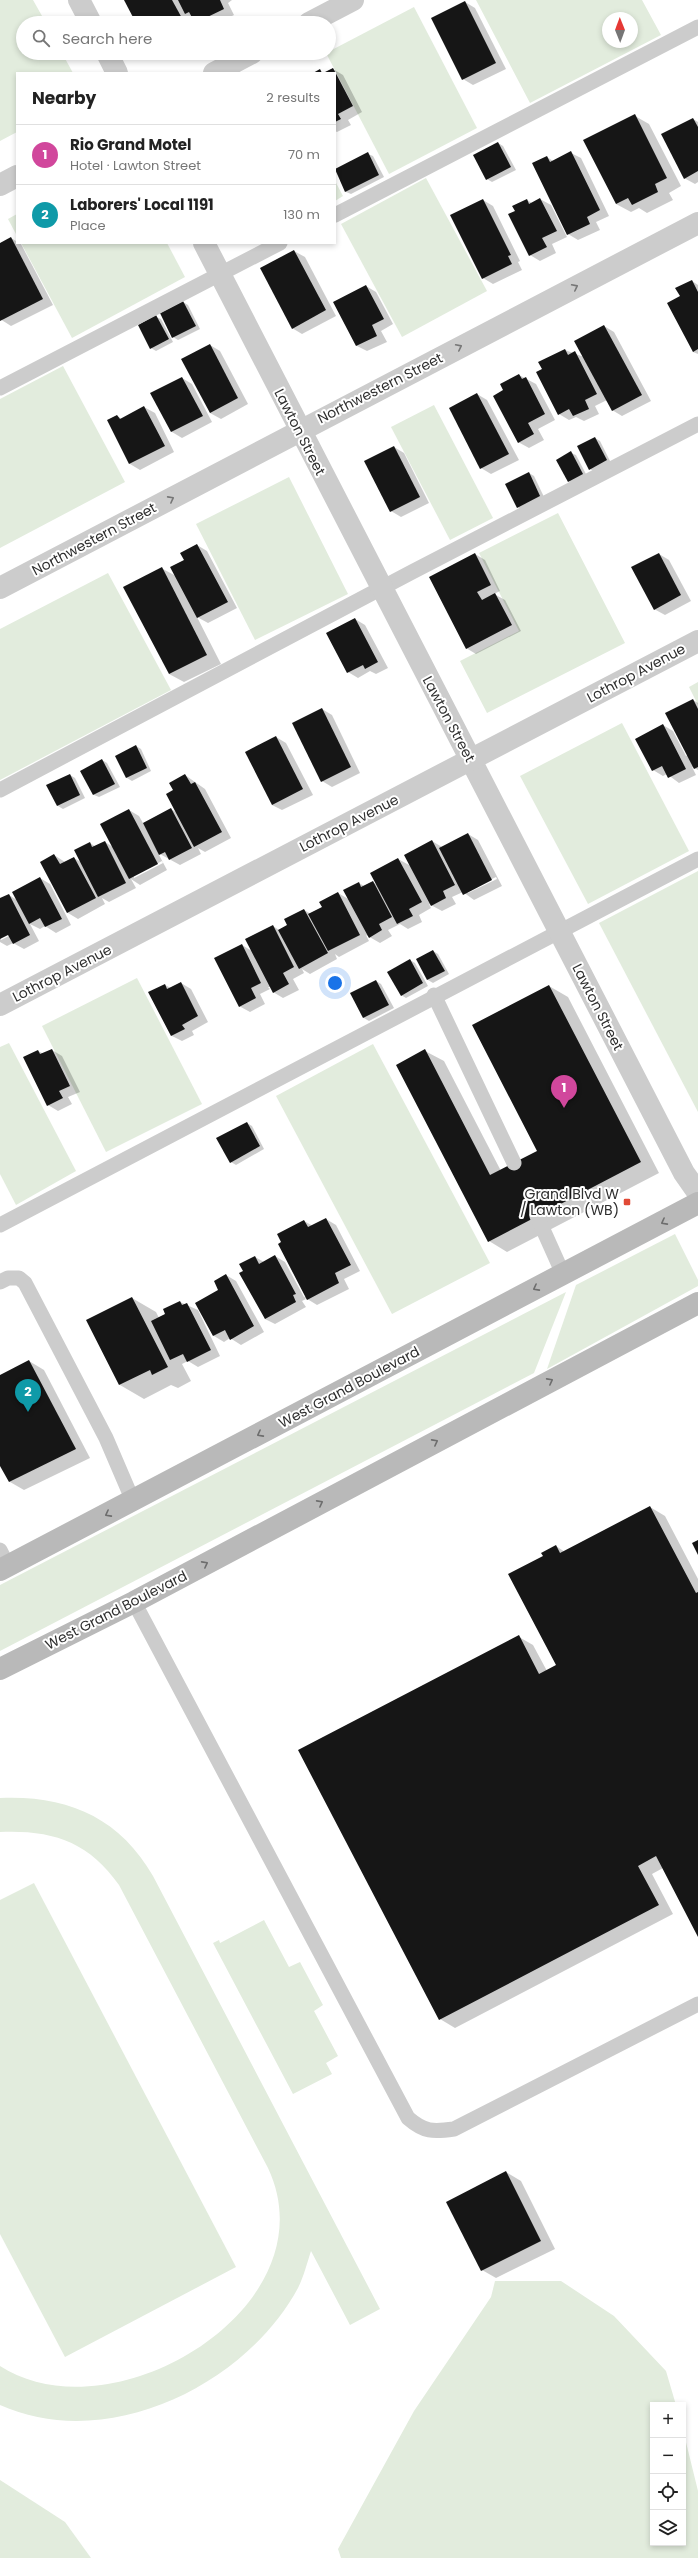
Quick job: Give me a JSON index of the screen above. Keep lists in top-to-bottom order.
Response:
{
  "streets": {
    "main road": ["West Grand Boulevard"],
    "street": ["Northwestern Street", "Lawton Street", "Lothrop Avenue"]
  },
  "crossings": [
    ["Northwestern Street", "Lawton Street"],
    ["Lawton Street", "Lothrop Avenue"]
  ],
  "one_way": ["Northwestern Street"],
  "places": {
    "transit": ["Grand Blvd W / Lawton (WB)"]
  },
  "north": "top",
  "page": {
    "search": "Search here",
    "heading": ["Nearby", "2 results"],
    "list": [
      {
        "mark": "1",
        "name": "Rio Grand Motel",
        "note": "Hotel · Lawton Street",
        "value": "70 m"
      },
      {
        "mark": "2",
        "name": "Laborers' Local 1191",
        "note": "Place",
        "value": "130 m"
      }
    ],
    "pins": ["1", "2"],
    "map_buttons": ["+", "−"]
  }
}
